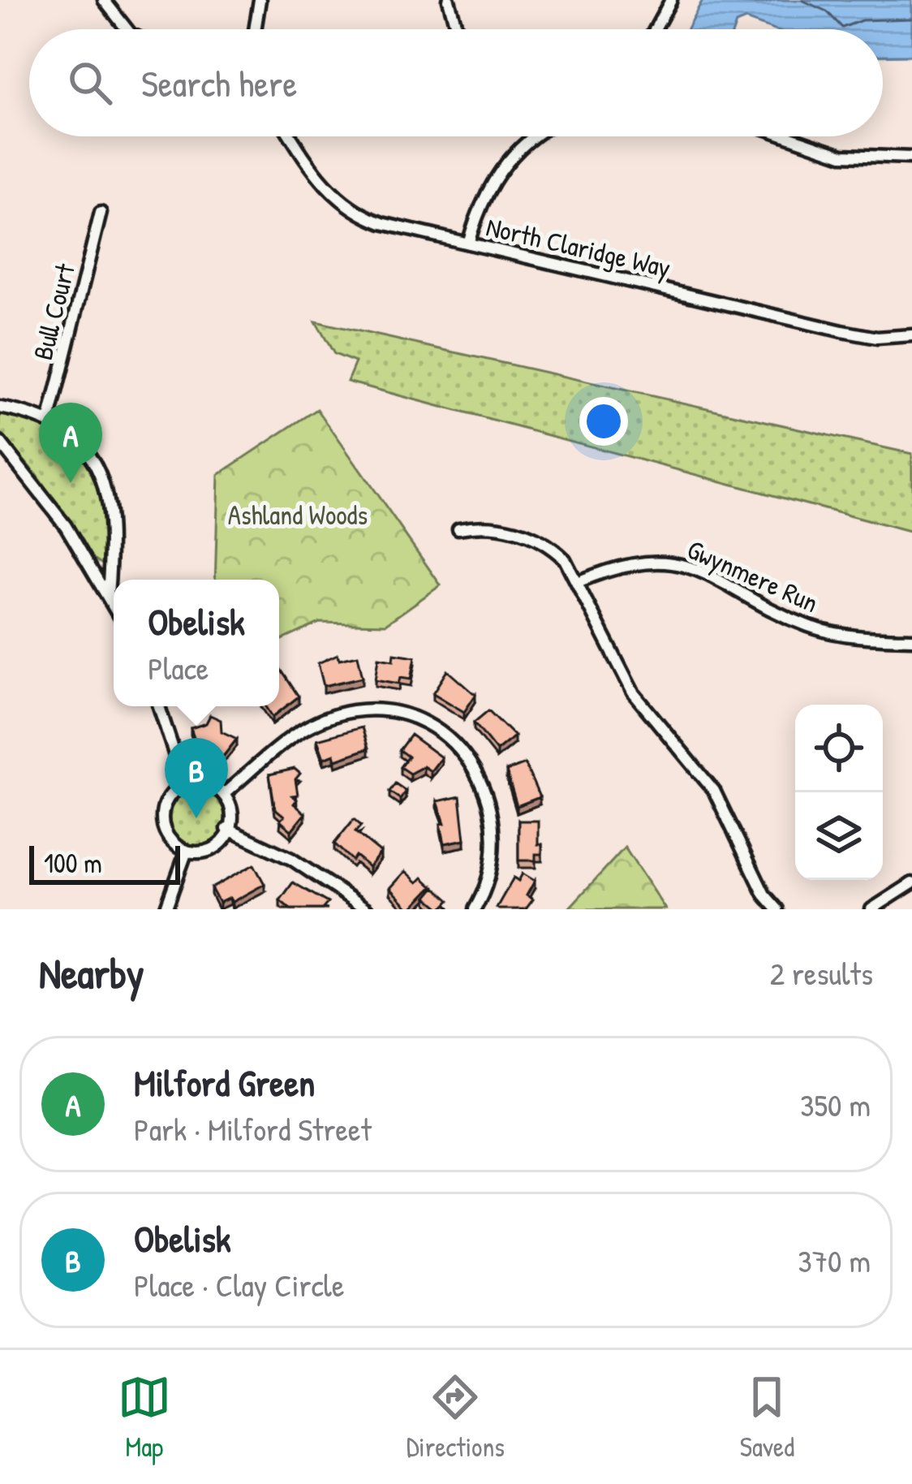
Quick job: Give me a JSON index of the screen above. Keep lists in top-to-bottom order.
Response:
{
  "streets": {
    "street": ["North Claridge Way", "Bull Court", "Gwynmere Run"]
  },
  "parks": ["Ashland Woods"],
  "scale_bar": "100 m",
  "page": {
    "search": "Search here",
    "pins": ["A", "B"],
    "popup": ["Obelisk", "Place"],
    "scale": "100 m",
    "heading": ["Nearby", "2 results"],
    "list": [
      {
        "mark": "A",
        "name": "Milford Green",
        "note": "Park · Milford Street",
        "value": "350 m"
      },
      {
        "mark": "B",
        "name": "Obelisk",
        "note": "Place · Clay Circle",
        "value": "370 m"
      }
    ],
    "nav": ["Map", "Directions", "Saved"]
  }
}
